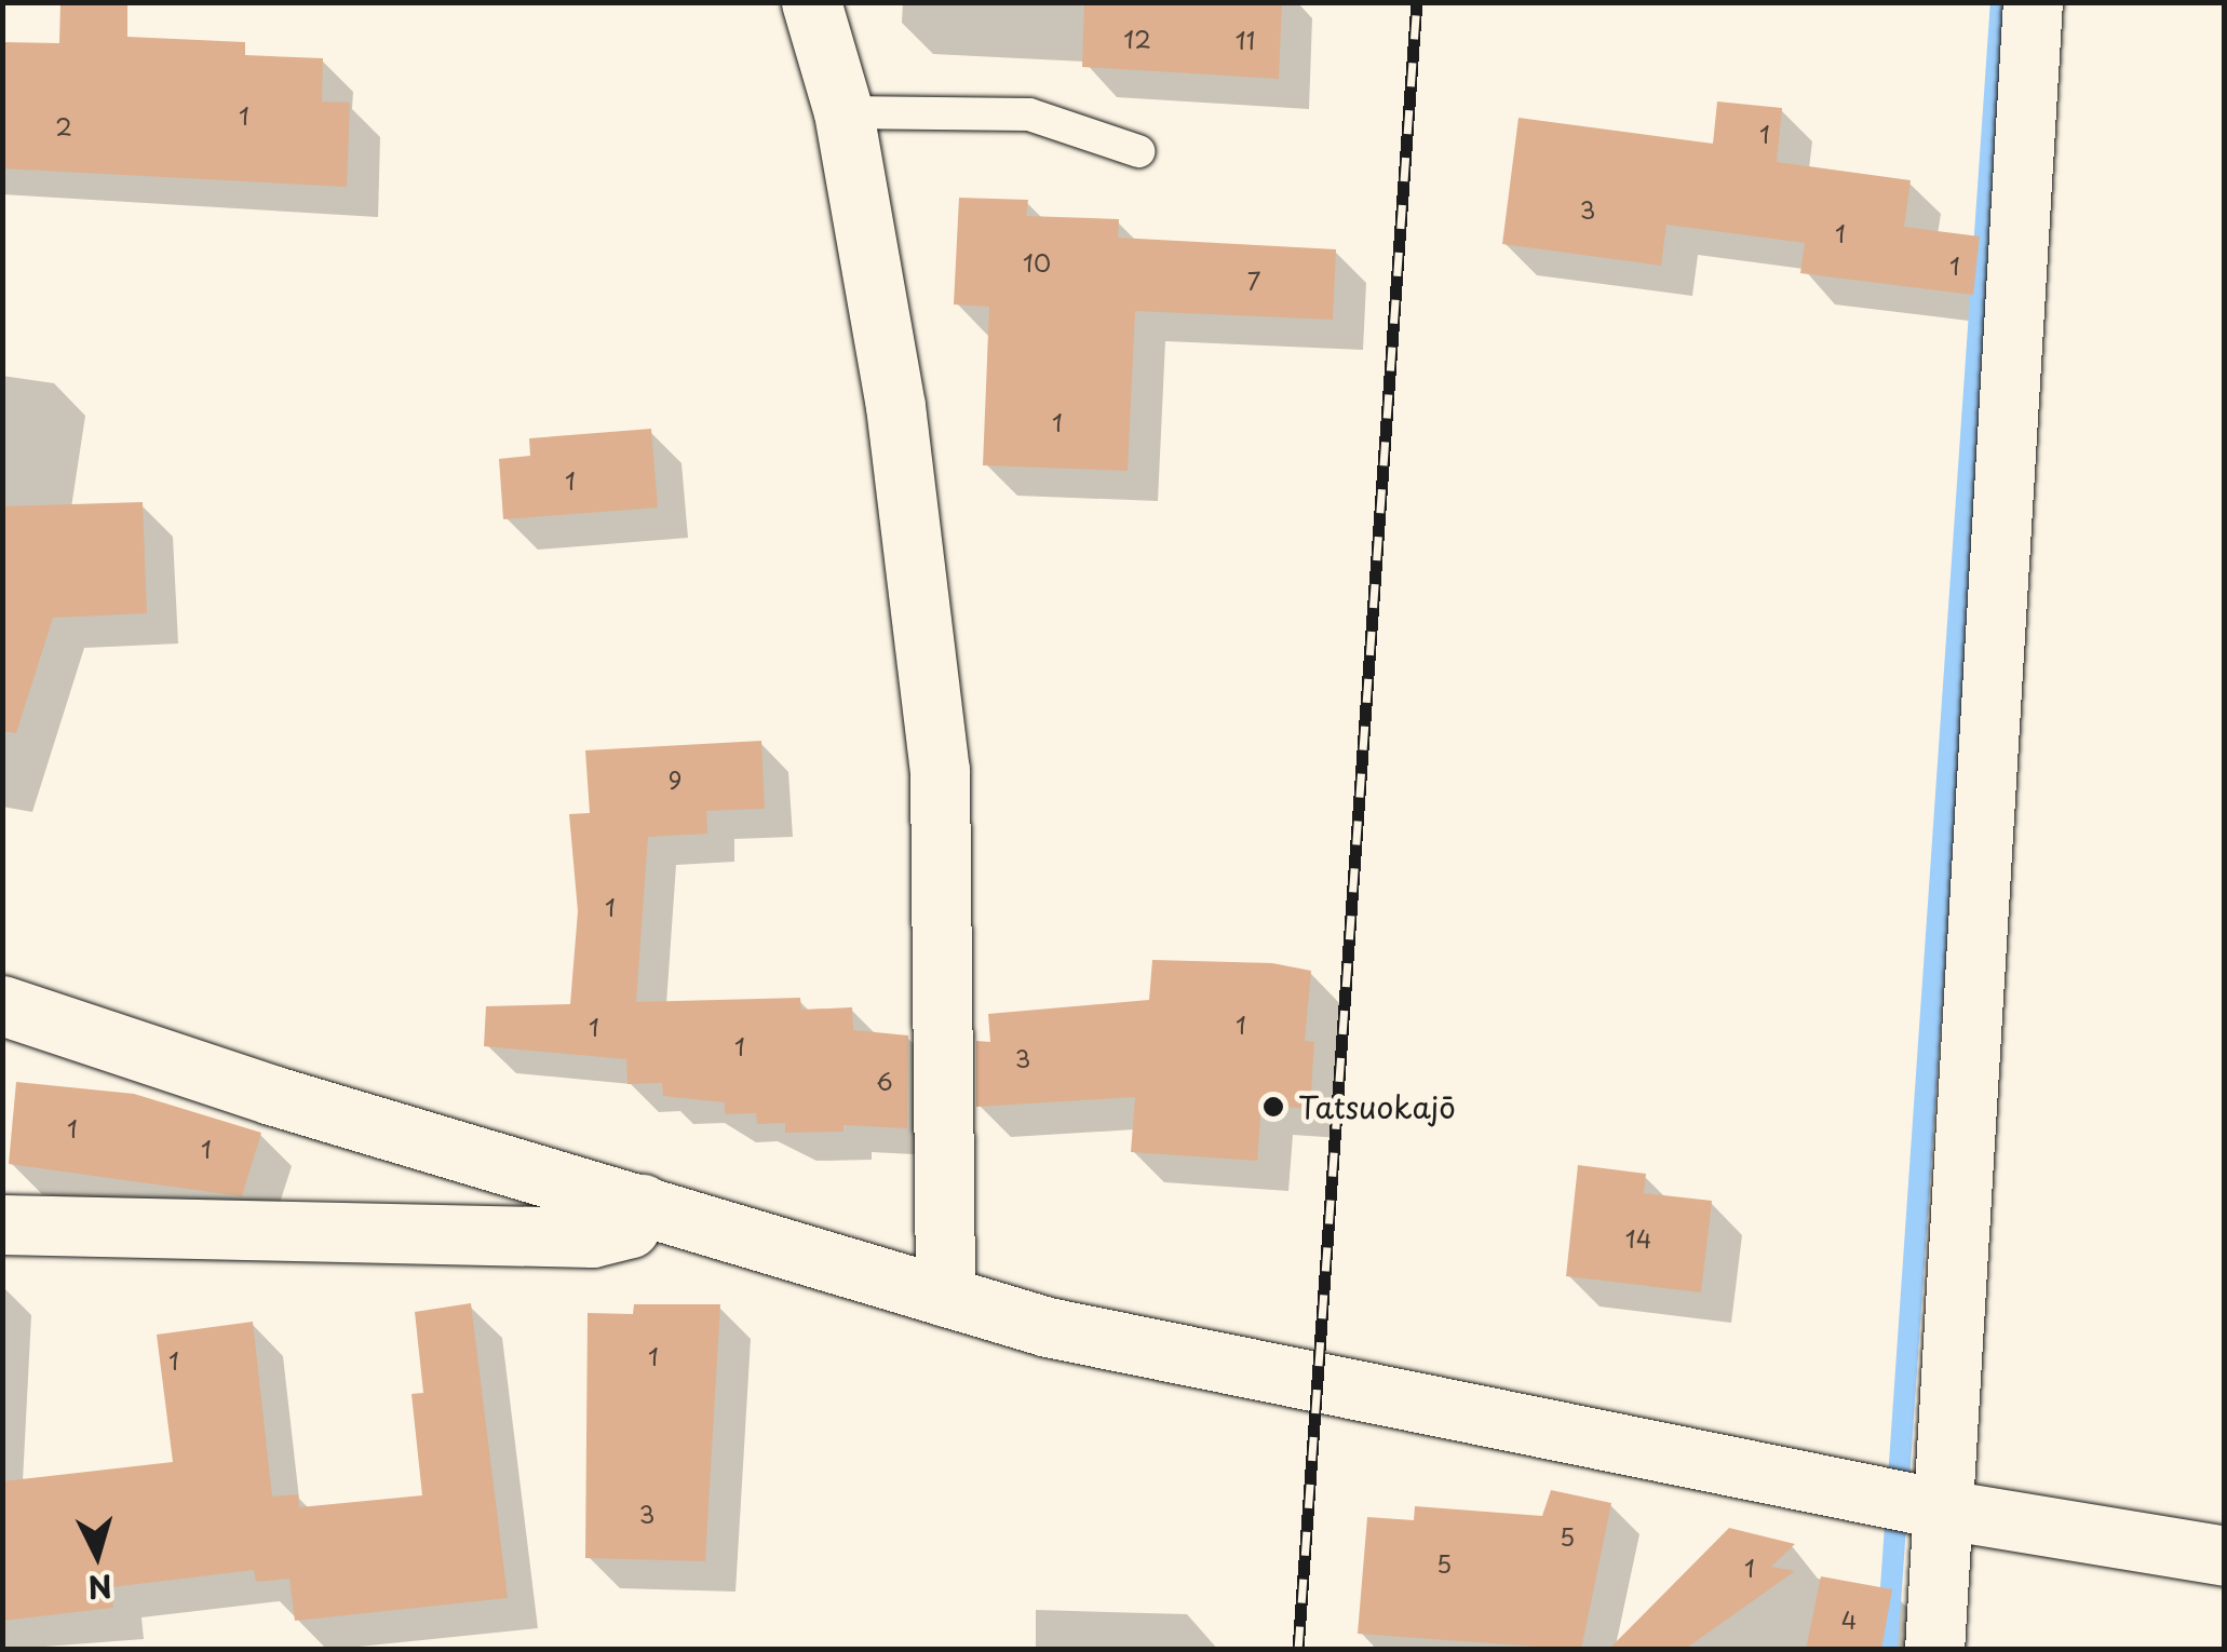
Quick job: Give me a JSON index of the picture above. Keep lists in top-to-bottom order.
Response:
{
  "places": ["Tatsuokajō"],
  "house_numbers": [
    "12",
    "11",
    "1",
    "2",
    "1",
    "3",
    "1",
    "10",
    "1",
    "7",
    "1",
    "1",
    "9",
    "1",
    "1",
    "1",
    "1",
    "3",
    "6",
    "1",
    "1",
    "14",
    "1",
    "1",
    "3",
    "5",
    "5",
    "1",
    "4"
  ],
  "north": "bottom"
}
